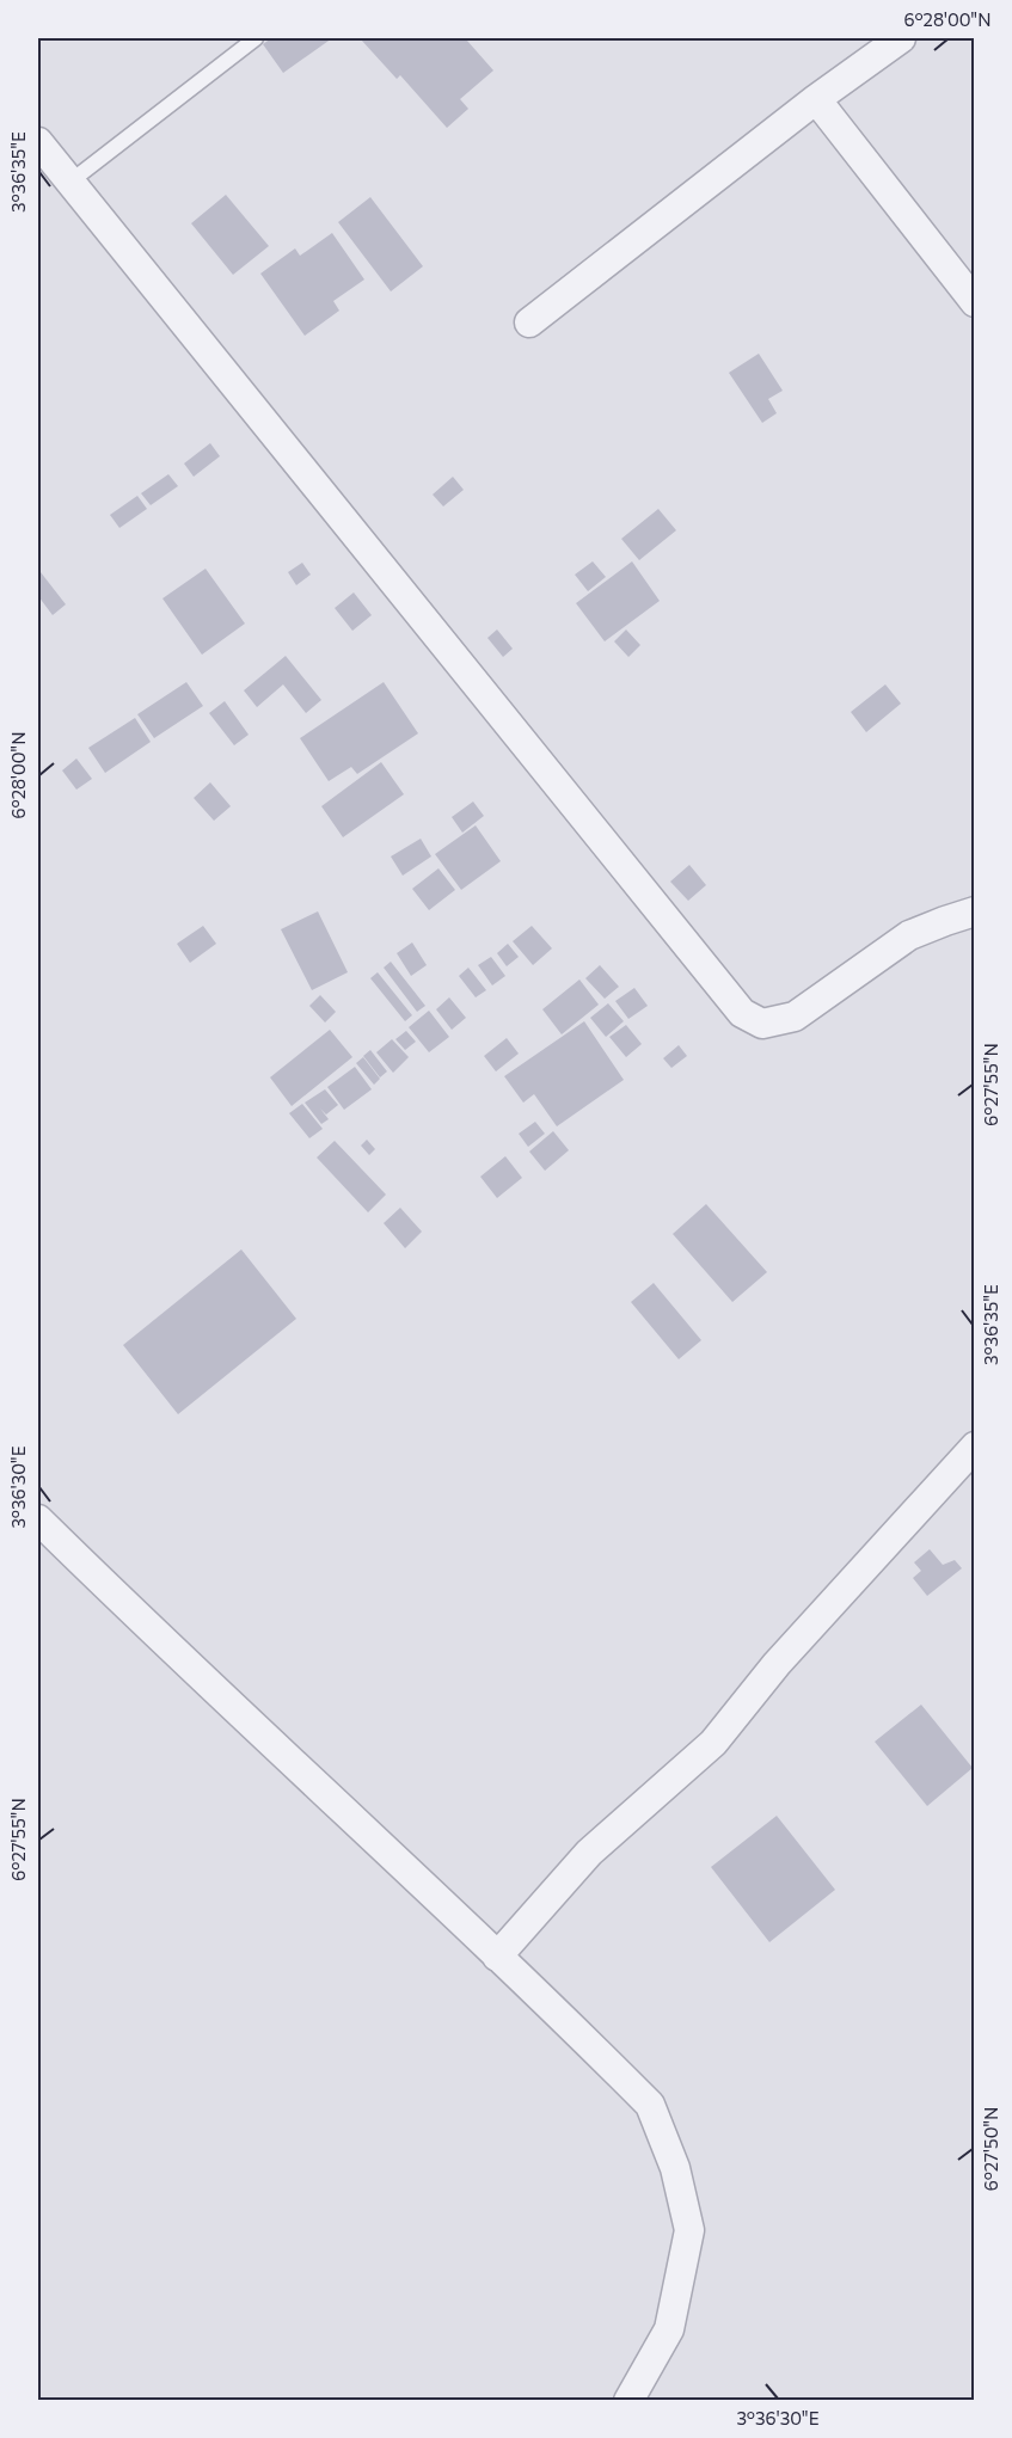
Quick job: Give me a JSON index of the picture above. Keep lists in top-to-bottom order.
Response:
{
  "coordinates": [
    "6°28'00\"N",
    "3°36'35\"E",
    "6°27'55\"N",
    "3°36'30\"E",
    "6°27'50\"N"
  ]
}
